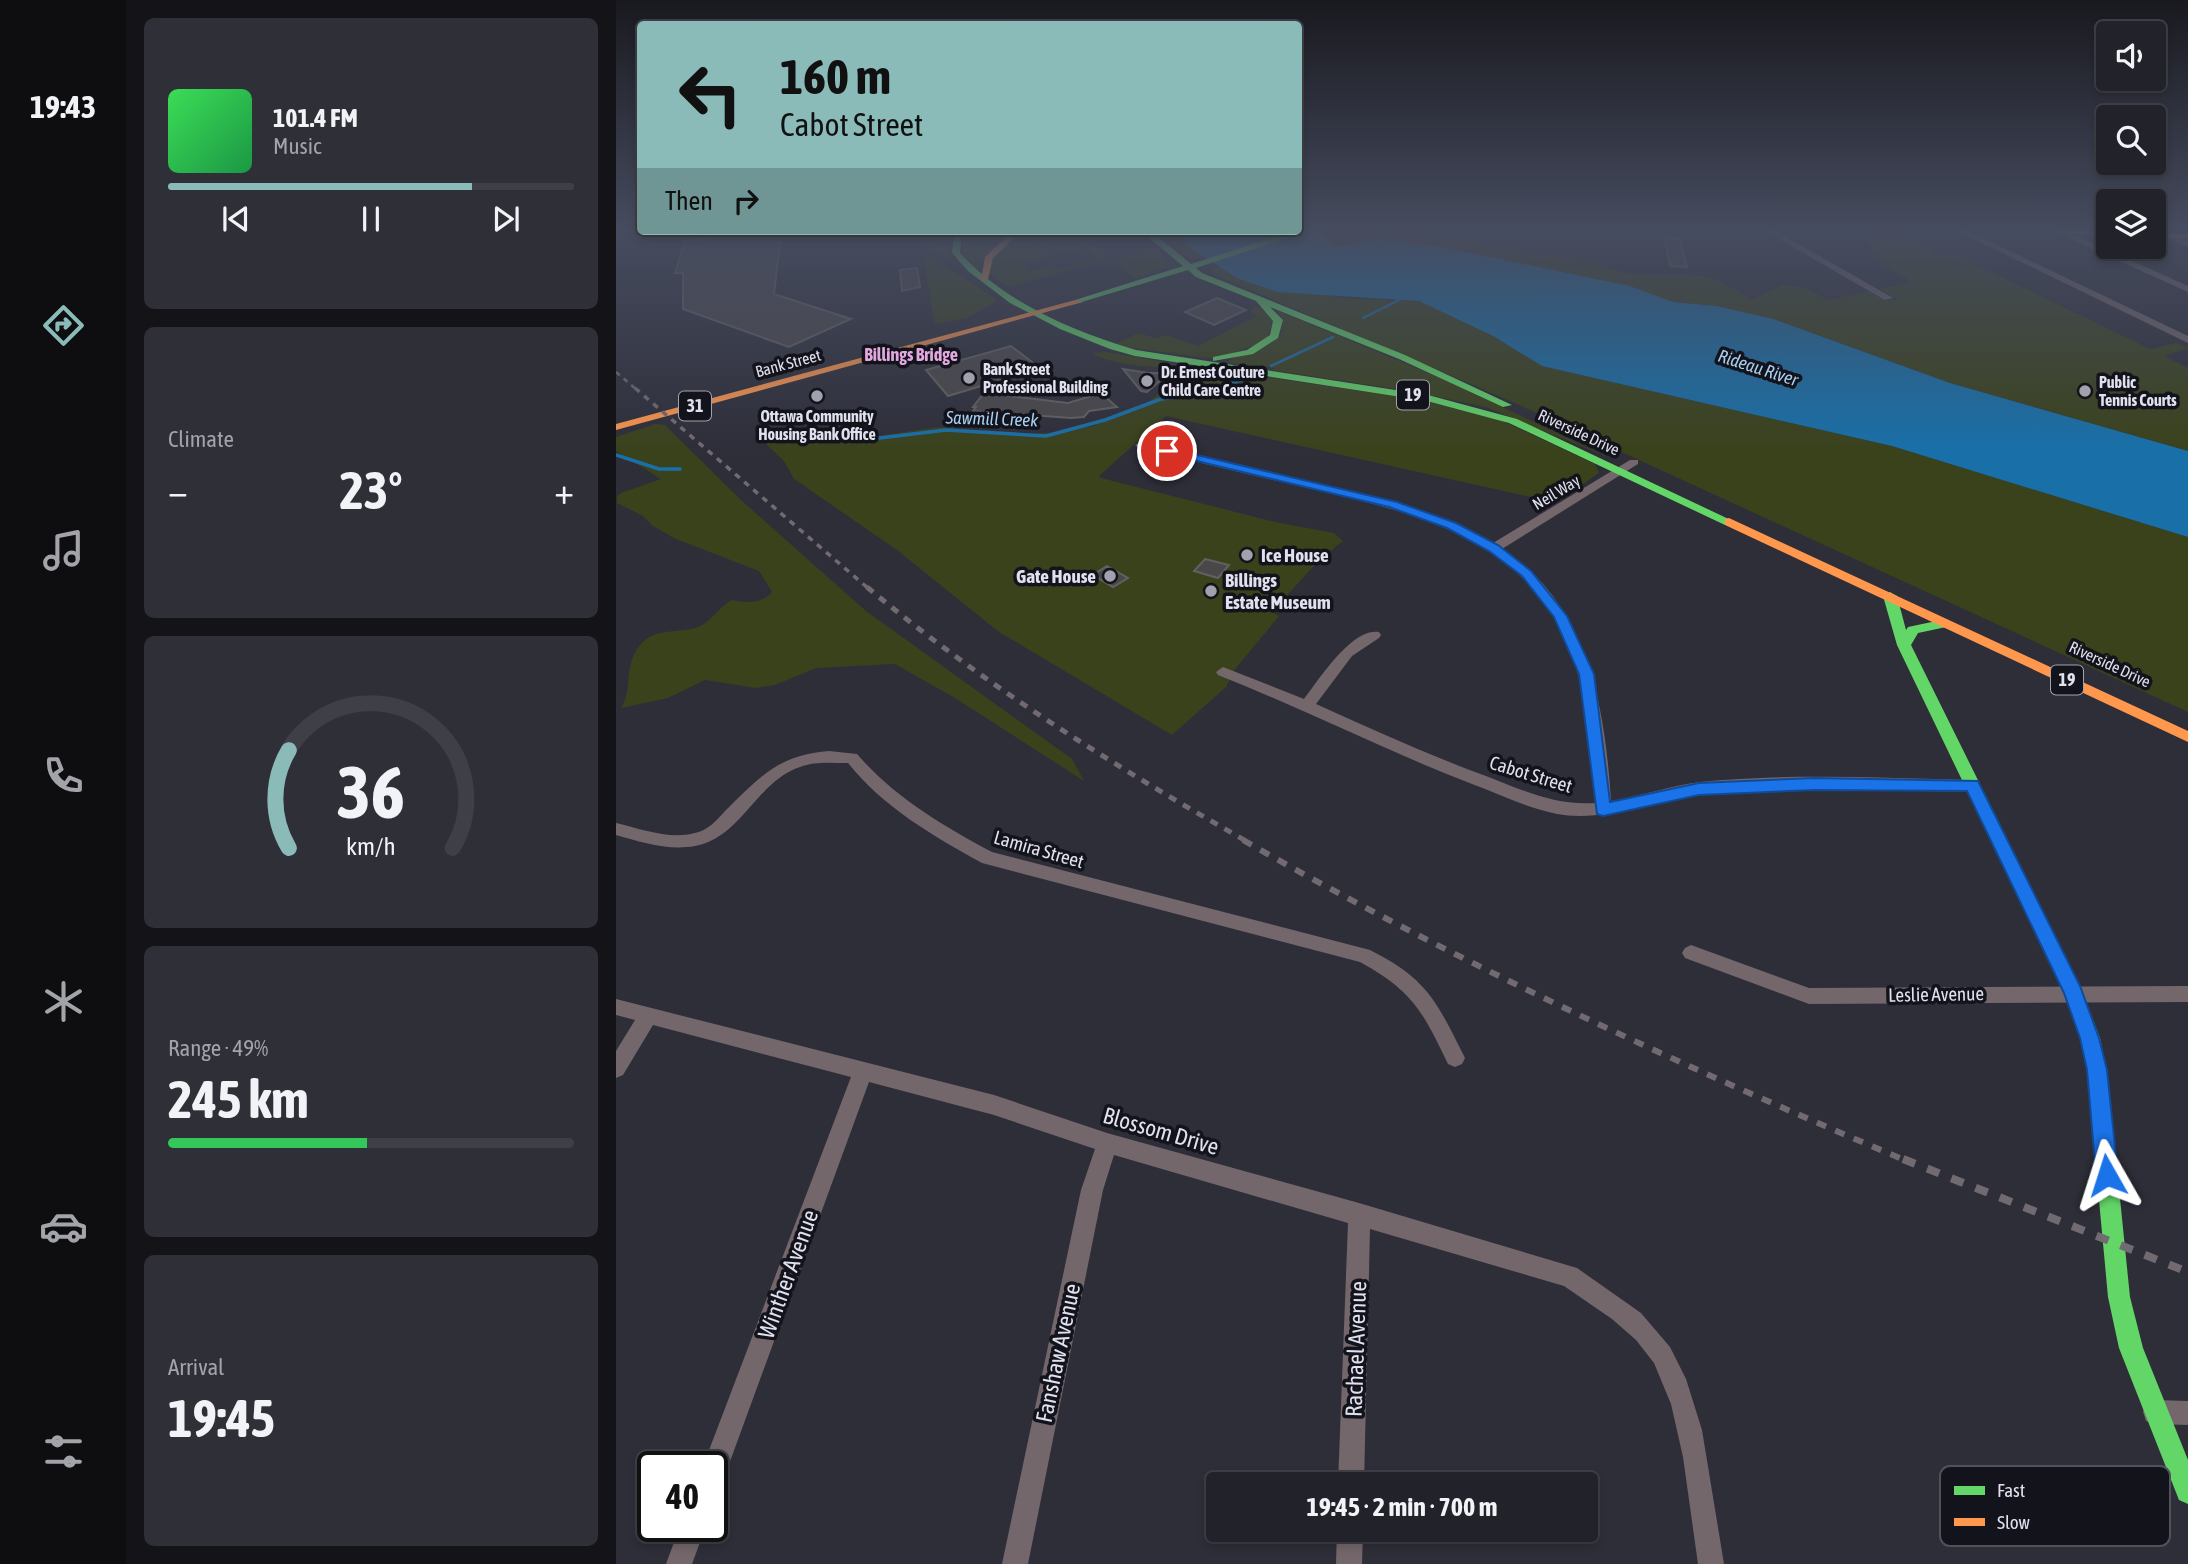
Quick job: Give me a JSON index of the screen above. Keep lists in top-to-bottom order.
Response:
{
  "streets": {
    "main road": [
      "Bank Street",
      "19",
      "31",
      "Riverside Drive"
    ],
    "street": [
      "Neil Way",
      "Cabot Street",
      "Lamira Street",
      "Leslie Avenue",
      "Blossom Drive",
      "Winther Avenue",
      "Rachael Avenue",
      "Fanshaw Avenue"
    ]
  },
  "crossings": [
    ["Bank Street", "Riverside Drive"],
    ["Riverside Drive", "Neil Way"],
    ["Blossom Drive", "Winther Avenue"],
    ["Blossom Drive", "Rachael Avenue"],
    ["Blossom Drive", "Fanshaw Avenue"]
  ],
  "districts": ["Billings Bridge"],
  "water": ["Rideau River", "Sawmill Creek"],
  "places": [
    "Bank Street Professional Building",
    "Dr. Ernest Couture Child Care Centre",
    "Public Tennis Courts",
    "Ottawa Community Housing Bank Office",
    "Ice House",
    "Gate House",
    "Billings Estate Museum"
  ],
  "legend": ["Fast", "Slow"],
  "page": {
    "tabs": "19:43",
    "turn": ["160 m", "Cabot Street"],
    "song": ["101.4 FM", "Music"],
    "then": "Then",
    "tile": [
      "Climate",
      ["Range · 49%", "245 km"],
      ["Arrival", "19:45"]
    ],
    "heat": ["−", "23°", "+"],
    "limit": "40",
    "trip": "19:45 · 2 min · 700 m",
    "gauge": ["36", "km/h"]
  }
}
